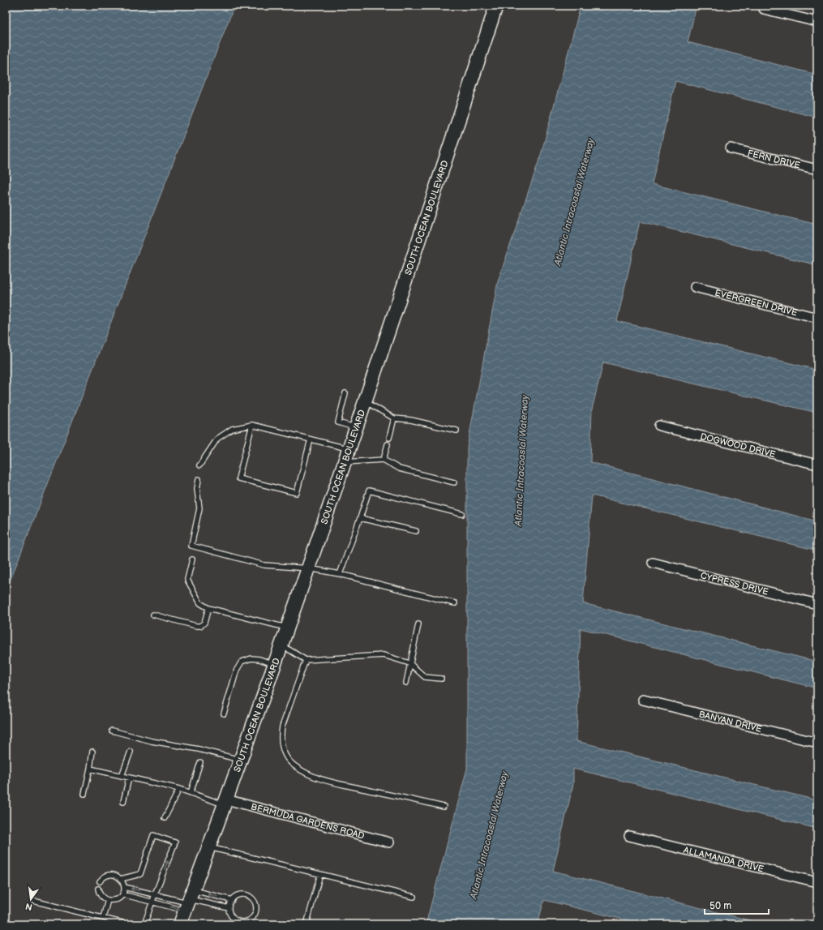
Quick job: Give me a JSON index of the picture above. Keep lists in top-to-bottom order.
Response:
{
  "streets": {
    "main road": ["SOUTH OCEAN BOULEVARD"],
    "street": [
      "FERN DRIVE",
      "EVERGREEN DRIVE",
      "DOGWOOD DRIVE",
      "CYPRESS DRIVE",
      "BANYAN DRIVE",
      "BERMUDA GARDENS ROAD",
      "ALLAMANDA DRIVE"
    ]
  },
  "crossings": [
    ["SOUTH OCEAN BOULEVARD", "BERMUDA GARDENS ROAD"]
  ],
  "water": ["Atlantic Intracoastal Waterway"],
  "scale_bar": "50 m",
  "north": "bottom"
}
